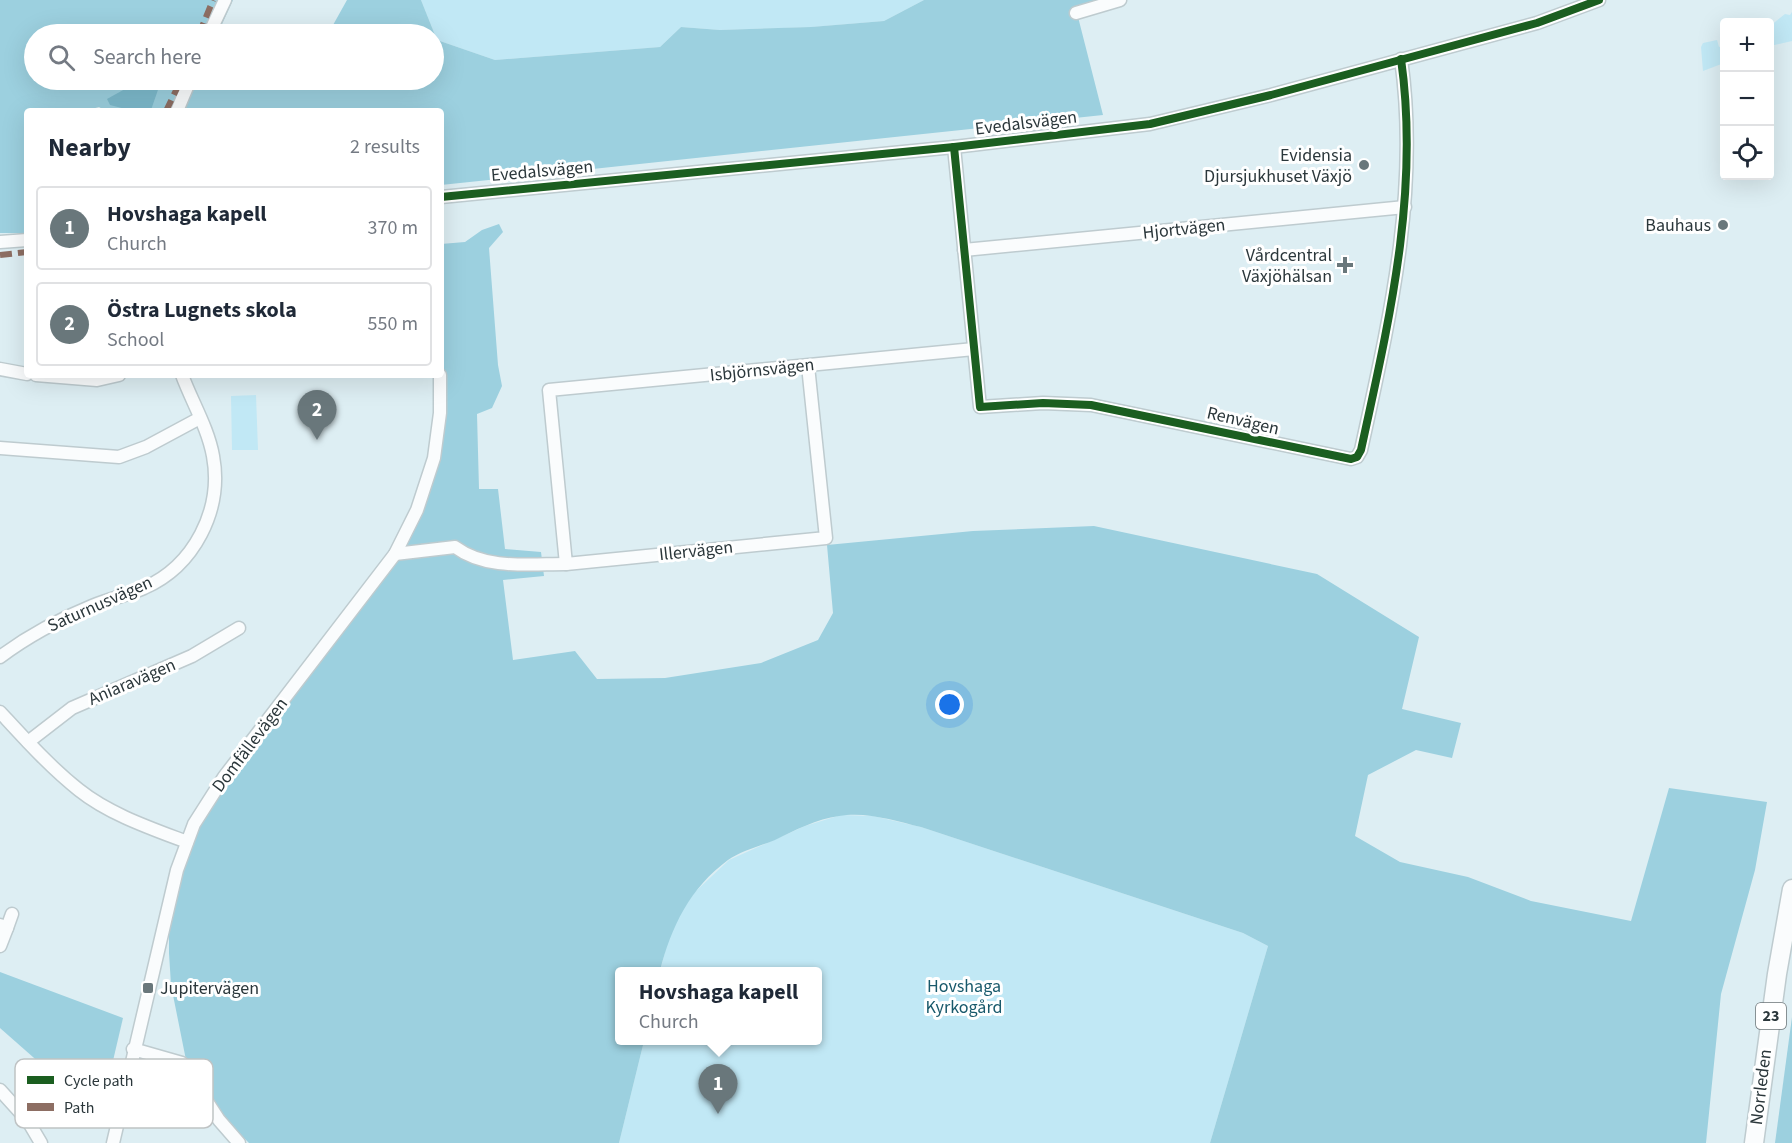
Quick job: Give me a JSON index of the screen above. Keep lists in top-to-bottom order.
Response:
{
  "streets": {
    "highway": ["23", "Norrleden"],
    "street": [
      "Evedalsvägen",
      "Hjortvägen",
      "Isbjörnsvägen",
      "Renvägen",
      "Illervägen",
      "Saturnusvägen",
      "Aniaravägen",
      "Domfällevägen"
    ]
  },
  "crossings": [
    ["Evedalsvägen", "Renvägen"],
    ["Hjortvägen", "Renvägen"],
    ["Isbjörnsvägen", "Renvägen"],
    ["Isbjörnsvägen", "Illervägen"]
  ],
  "parks": ["Hovshaga Kyrkogård"],
  "places": {
    "other": ["Evidensia Djursjukhuset Växjö", "Bauhaus"],
    "health": ["Vårdcentral Växjöhälsan"],
    "transit": ["Jupitervägen"]
  },
  "legend": ["Cycle path", "Path"],
  "page": {
    "map_buttons": ["+", "−"],
    "search": "Search here",
    "heading": ["Nearby", "2 results"],
    "list": [
      {
        "mark": "1",
        "name": "Hovshaga kapell",
        "note": "Church",
        "value": "370 m"
      },
      {
        "mark": "2",
        "name": "Östra Lugnets skola",
        "note": "School",
        "value": "550 m"
      }
    ],
    "pins": ["2", "1"],
    "popup": ["Hovshaga kapell", "Church"]
  }
}
